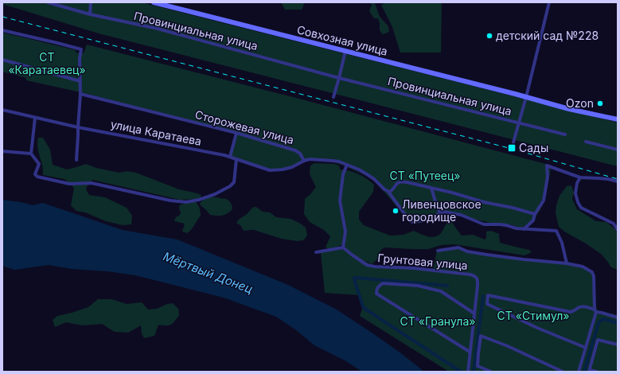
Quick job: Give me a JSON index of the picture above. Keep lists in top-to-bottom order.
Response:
{
  "streets": {
    "street": [
      "Провинциальная улица",
      "Совхозная улица",
      "Сторожевая улица",
      "улица Каратаева",
      "Грунтовая улица"
    ]
  },
  "crossings": [
    ["Провинциальная улица", "Совхозная улица"],
    ["Сторожевая улица", "улица Каратаева"]
  ],
  "water": ["Мёртвый Донец"],
  "parks": [
    "СТ «Каратаевец»",
    "СТ «Путеец»",
    "СТ «Стимул»",
    "СТ «Гранула»"
  ],
  "places": {
    "other": ["детский сад №228", "Ozon", "Ливенцовское городище"],
    "transit": ["Сады"]
  }
}
